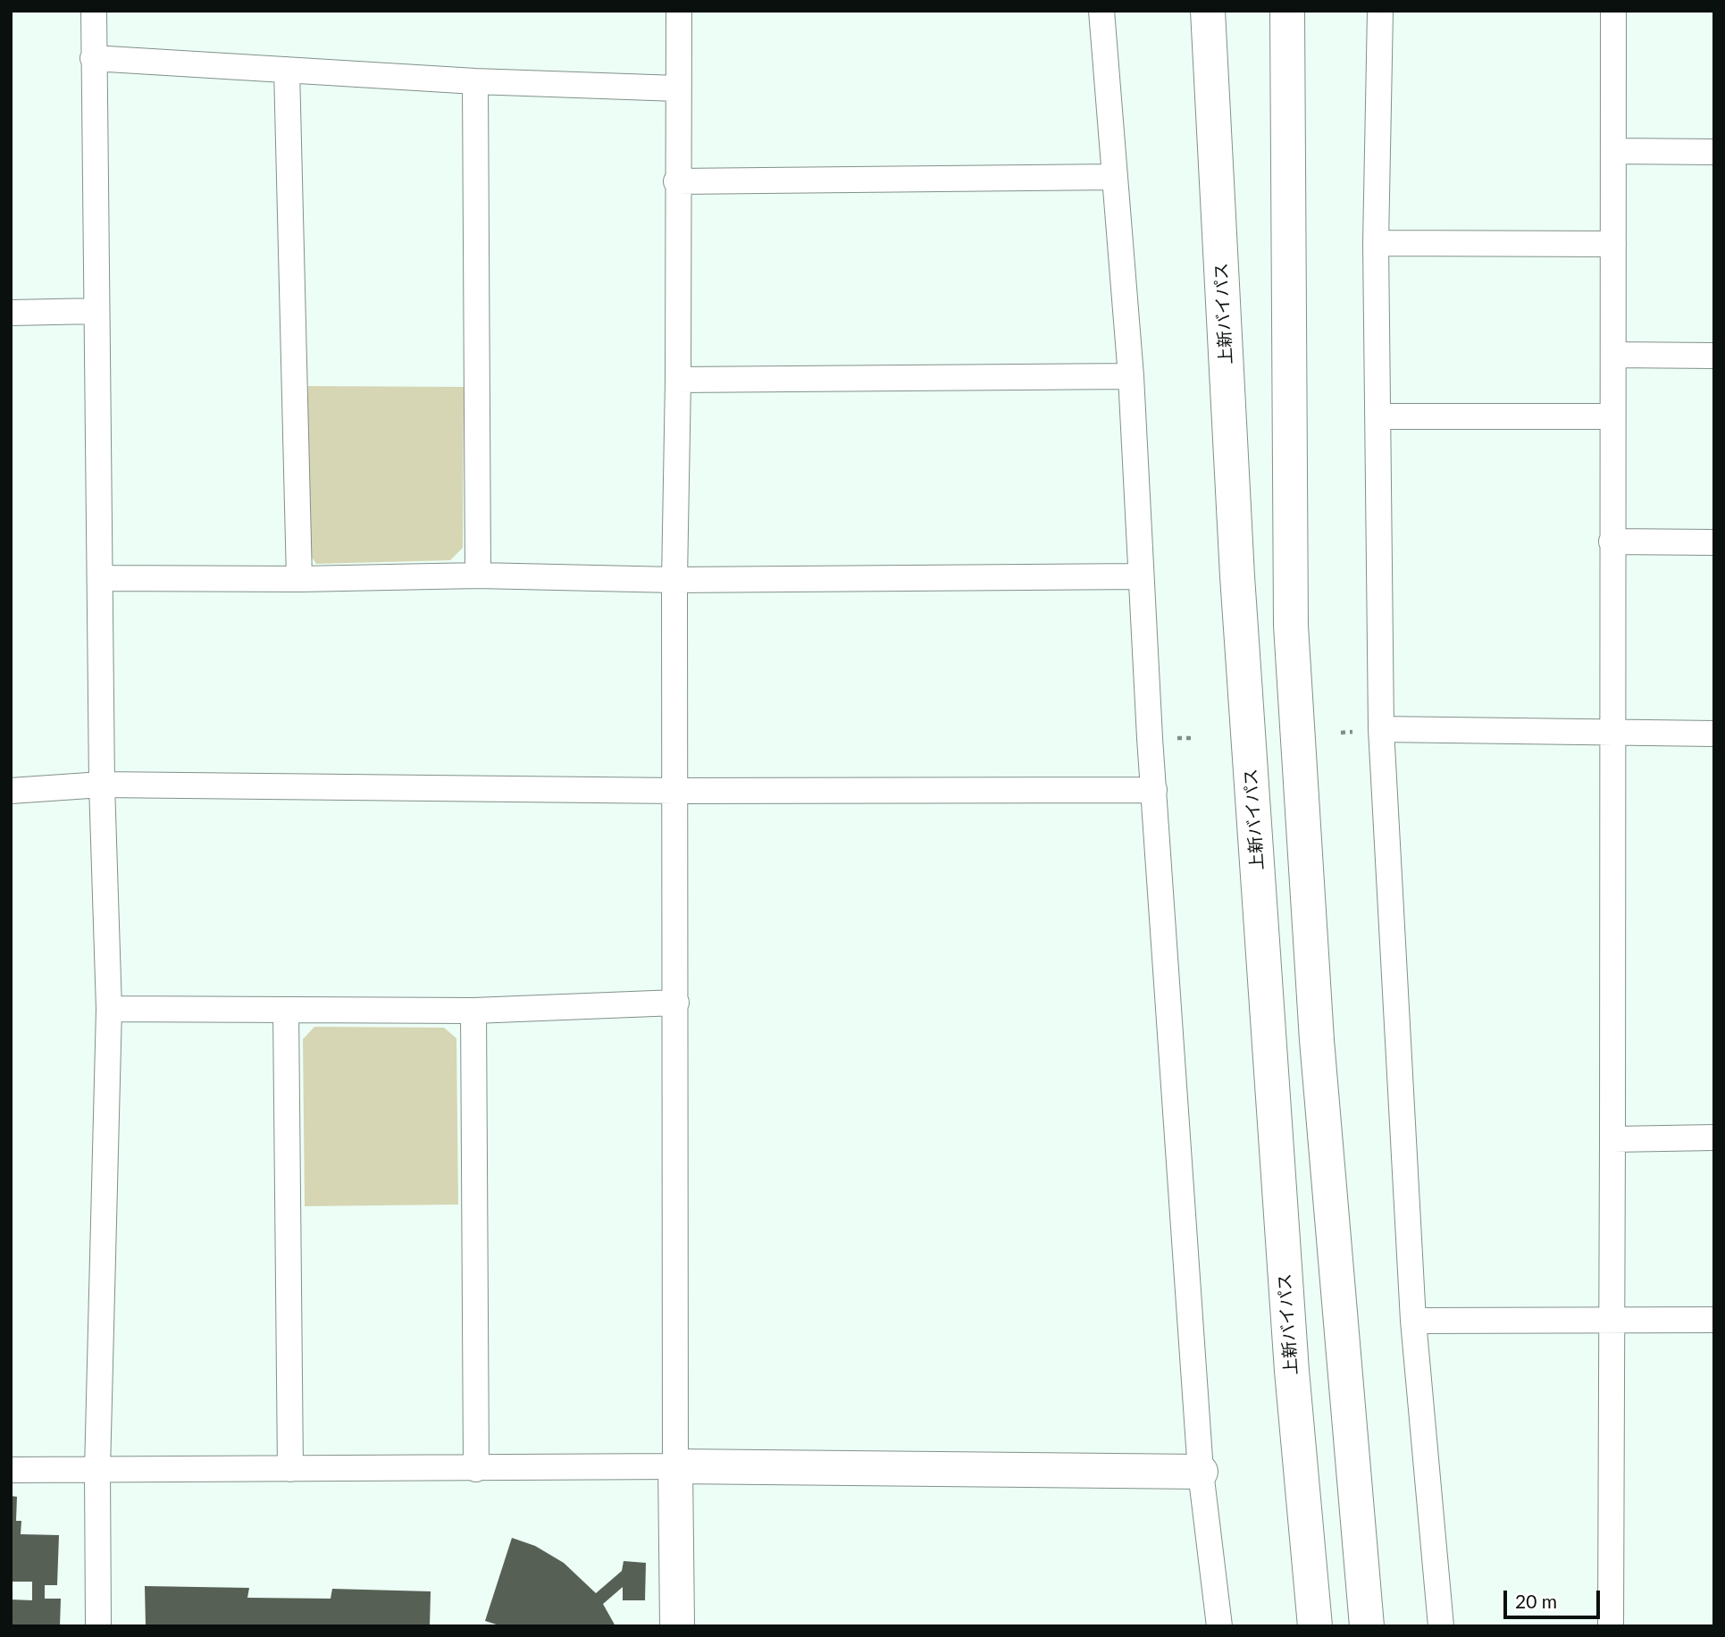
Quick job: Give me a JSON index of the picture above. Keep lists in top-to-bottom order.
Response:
{
  "streets": {
    "main road": ["上新バイパス"]
  },
  "scale_bar": "20 m"
}
